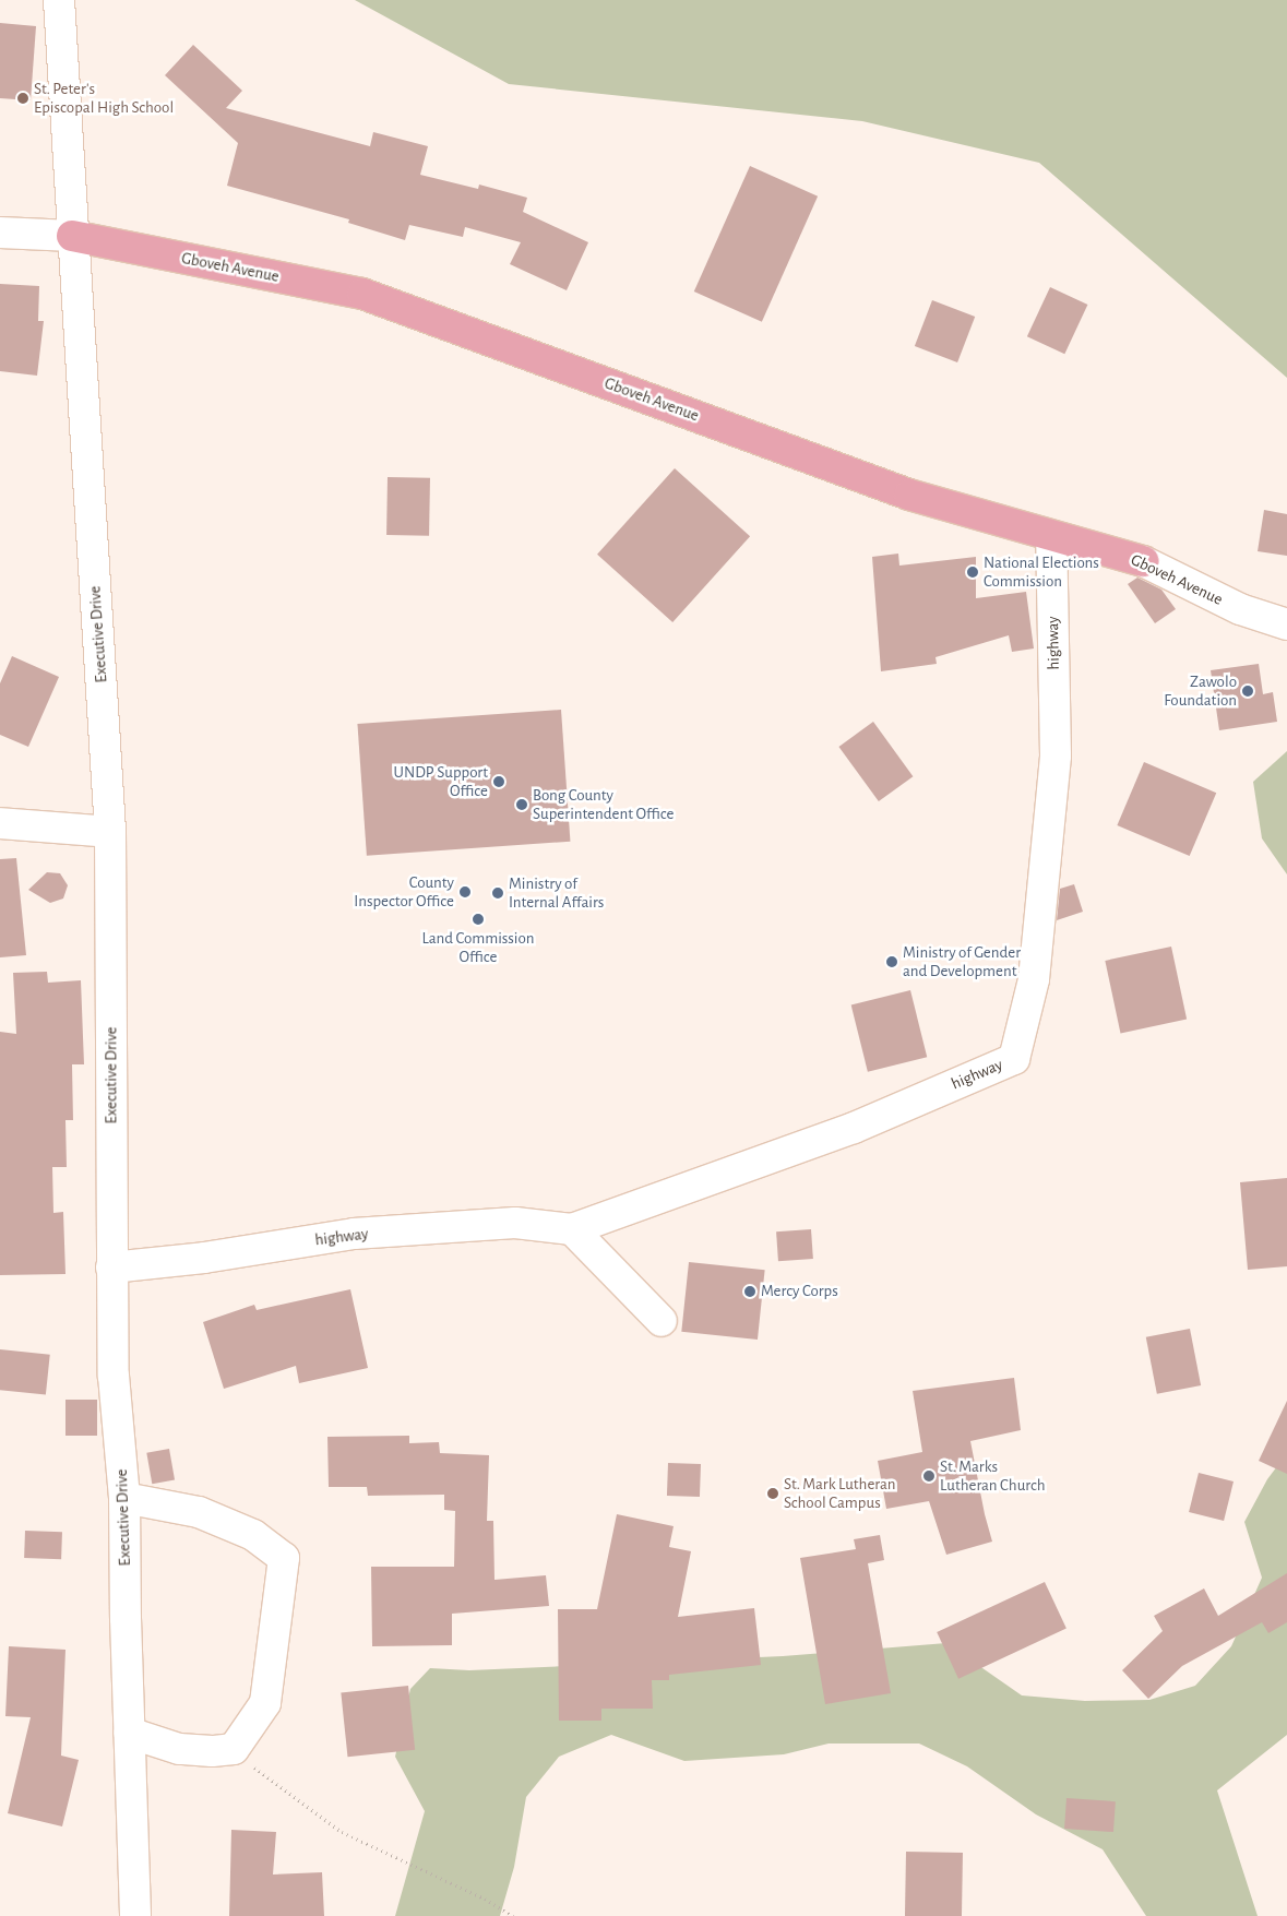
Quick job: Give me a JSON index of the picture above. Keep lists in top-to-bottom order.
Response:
{
  "streets": {
    "main road": ["Gboveh Avenue"],
    "street": ["Executive Drive", "highway"]
  },
  "crossings": [
    ["Gboveh Avenue", "Executive Drive"],
    ["Gboveh Avenue", "highway"],
    ["Executive Drive", "highway"]
  ],
  "places": [
    "St. Peter's Episcopal High School",
    "National Elections Commission",
    "Zawolo Foundation",
    "UNDP Support Office",
    "Bong County Superintendent Office",
    "County Inspector Office",
    "Ministry of Internal Affairs",
    "Land Commission Office",
    "Ministry of Gender and Development",
    "Mercy Corps",
    "St. Marks Lutheran Church",
    "St. Mark Lutheran School Campus"
  ]
}
